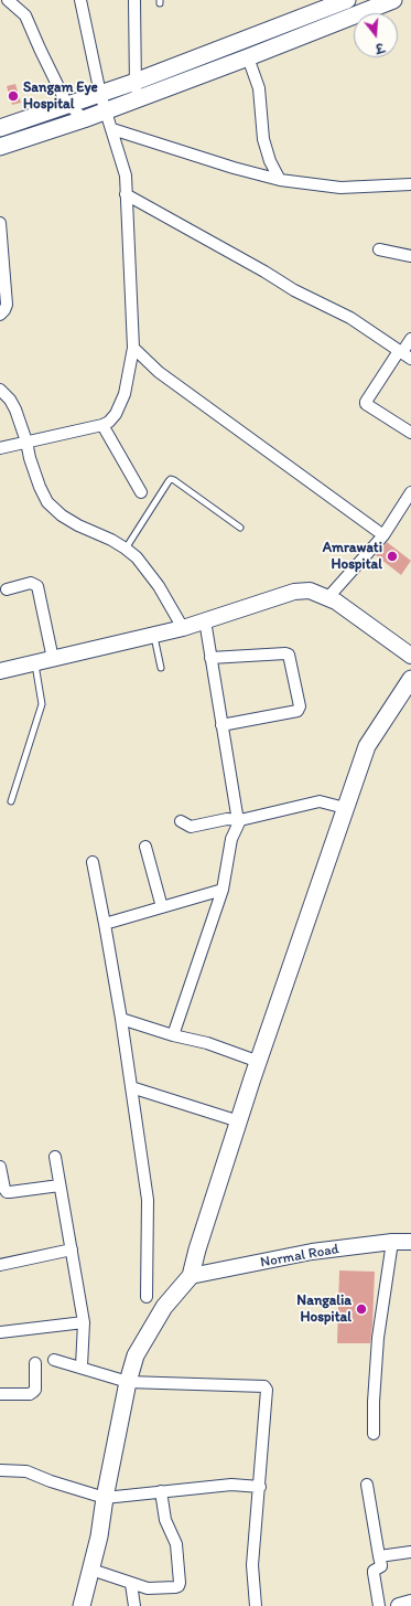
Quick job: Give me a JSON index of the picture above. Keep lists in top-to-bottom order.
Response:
{
  "streets": {
    "main road": ["Normal Road"]
  },
  "places": ["Sangam Eye Hospital", "Amrawati Hospital", "Nangalia Hospital"],
  "north": "bottom"
}
